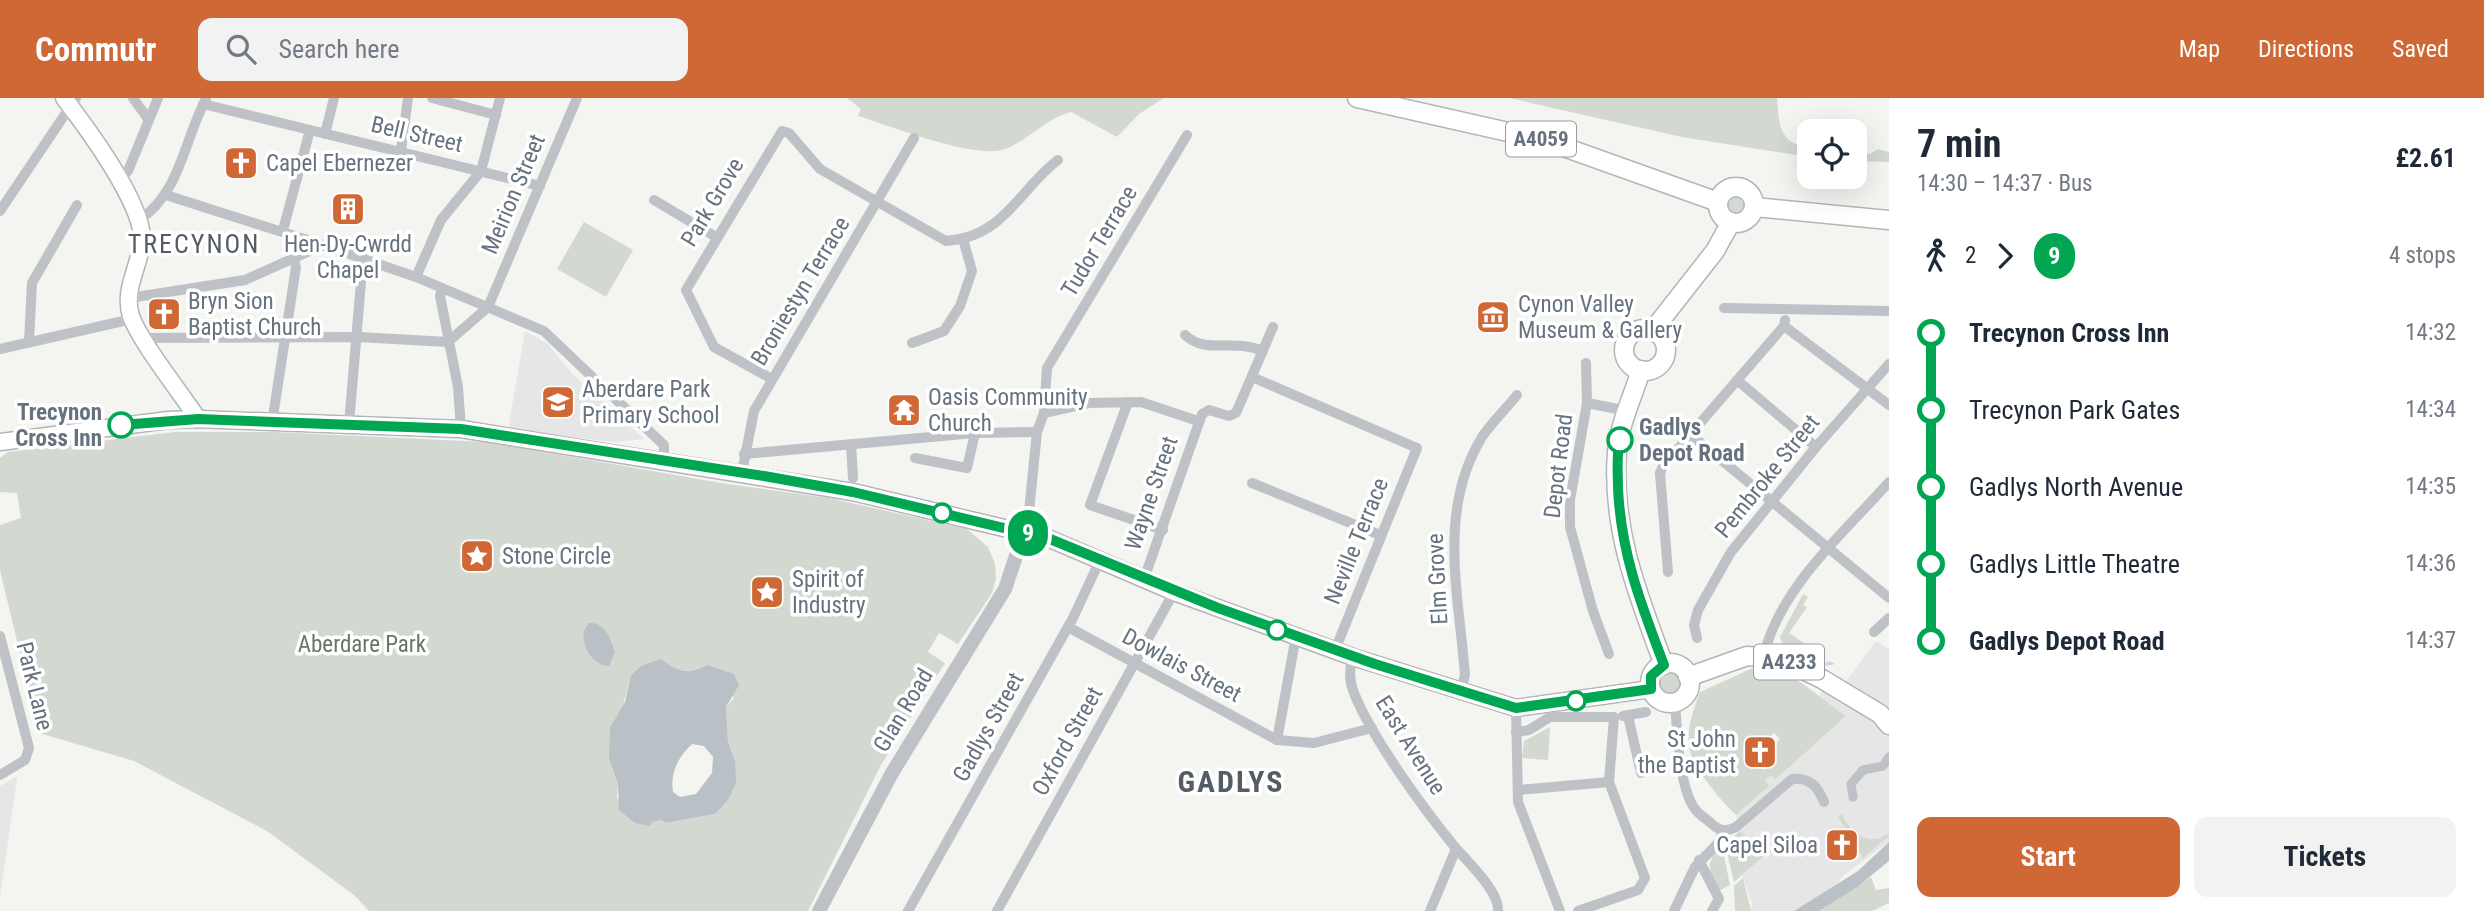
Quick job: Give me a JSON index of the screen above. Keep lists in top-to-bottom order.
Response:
{
  "streets": {
    "main road": ["A4059", "A4233"],
    "street": [
      "Bell Street",
      "Meirion Street",
      "Park Grove",
      "Tudor Terrace",
      "Broniestyn Terrace",
      "Depot Road",
      "Pembroke Street",
      "Wayne Street",
      "Neville Terrace",
      "Elm Grove",
      "Dowlais Street",
      "Park Lane",
      "Glan Road",
      "Gadlys Street",
      "Oxford Street",
      "East Avenue"
    ]
  },
  "crossings": [
    ["Bell Street", "Meirion Street"],
    ["Park Grove", "Broniestyn Terrace"],
    ["Dowlais Street", "Gadlys Street"],
    ["Dowlais Street", "Oxford Street"]
  ],
  "districts": ["TRECYNON", "GADLYS"],
  "parks": ["Aberdare Park"],
  "places": {
    "church": [
      "Capel Ebernezer",
      "Bryn Sion Baptist Church",
      "St John the Baptist",
      "Capel Siloa"
    ],
    "building": ["Hen-Dy-Cwrdd Chapel"],
    "museum": ["Cynon Valley Museum & Gallery"],
    "school or university": ["Aberdare Park Primary School"],
    "temple": ["Oasis Community Church"],
    "other": ["Trecynon Cross Inn", "Gadlys Depot Road"],
    "place": ["Stone Circle", "Spirit of Industry"]
  },
  "lines": ["bus line 9"],
  "page": {
    "header": "Commutr",
    "search": "Search here",
    "nav": ["Map", "Directions", "Saved"],
    "on_map": "9",
    "heading": ["7 min", "14:30 – 14:37 · Bus", "£2.61"],
    "legs": ["2", "9", "4 stops"],
    "list": [
      {
        "name": "Trecynon Cross Inn",
        "value": "14:32"
      },
      {
        "name": "Trecynon Park Gates",
        "value": "14:34"
      },
      {
        "name": "Gadlys North Avenue",
        "value": "14:35"
      },
      {
        "name": "Gadlys Little Theatre",
        "value": "14:36"
      },
      {
        "name": "Gadlys Depot Road",
        "value": "14:37"
      }
    ],
    "buttons": ["Start", "Tickets"]
  }
}
